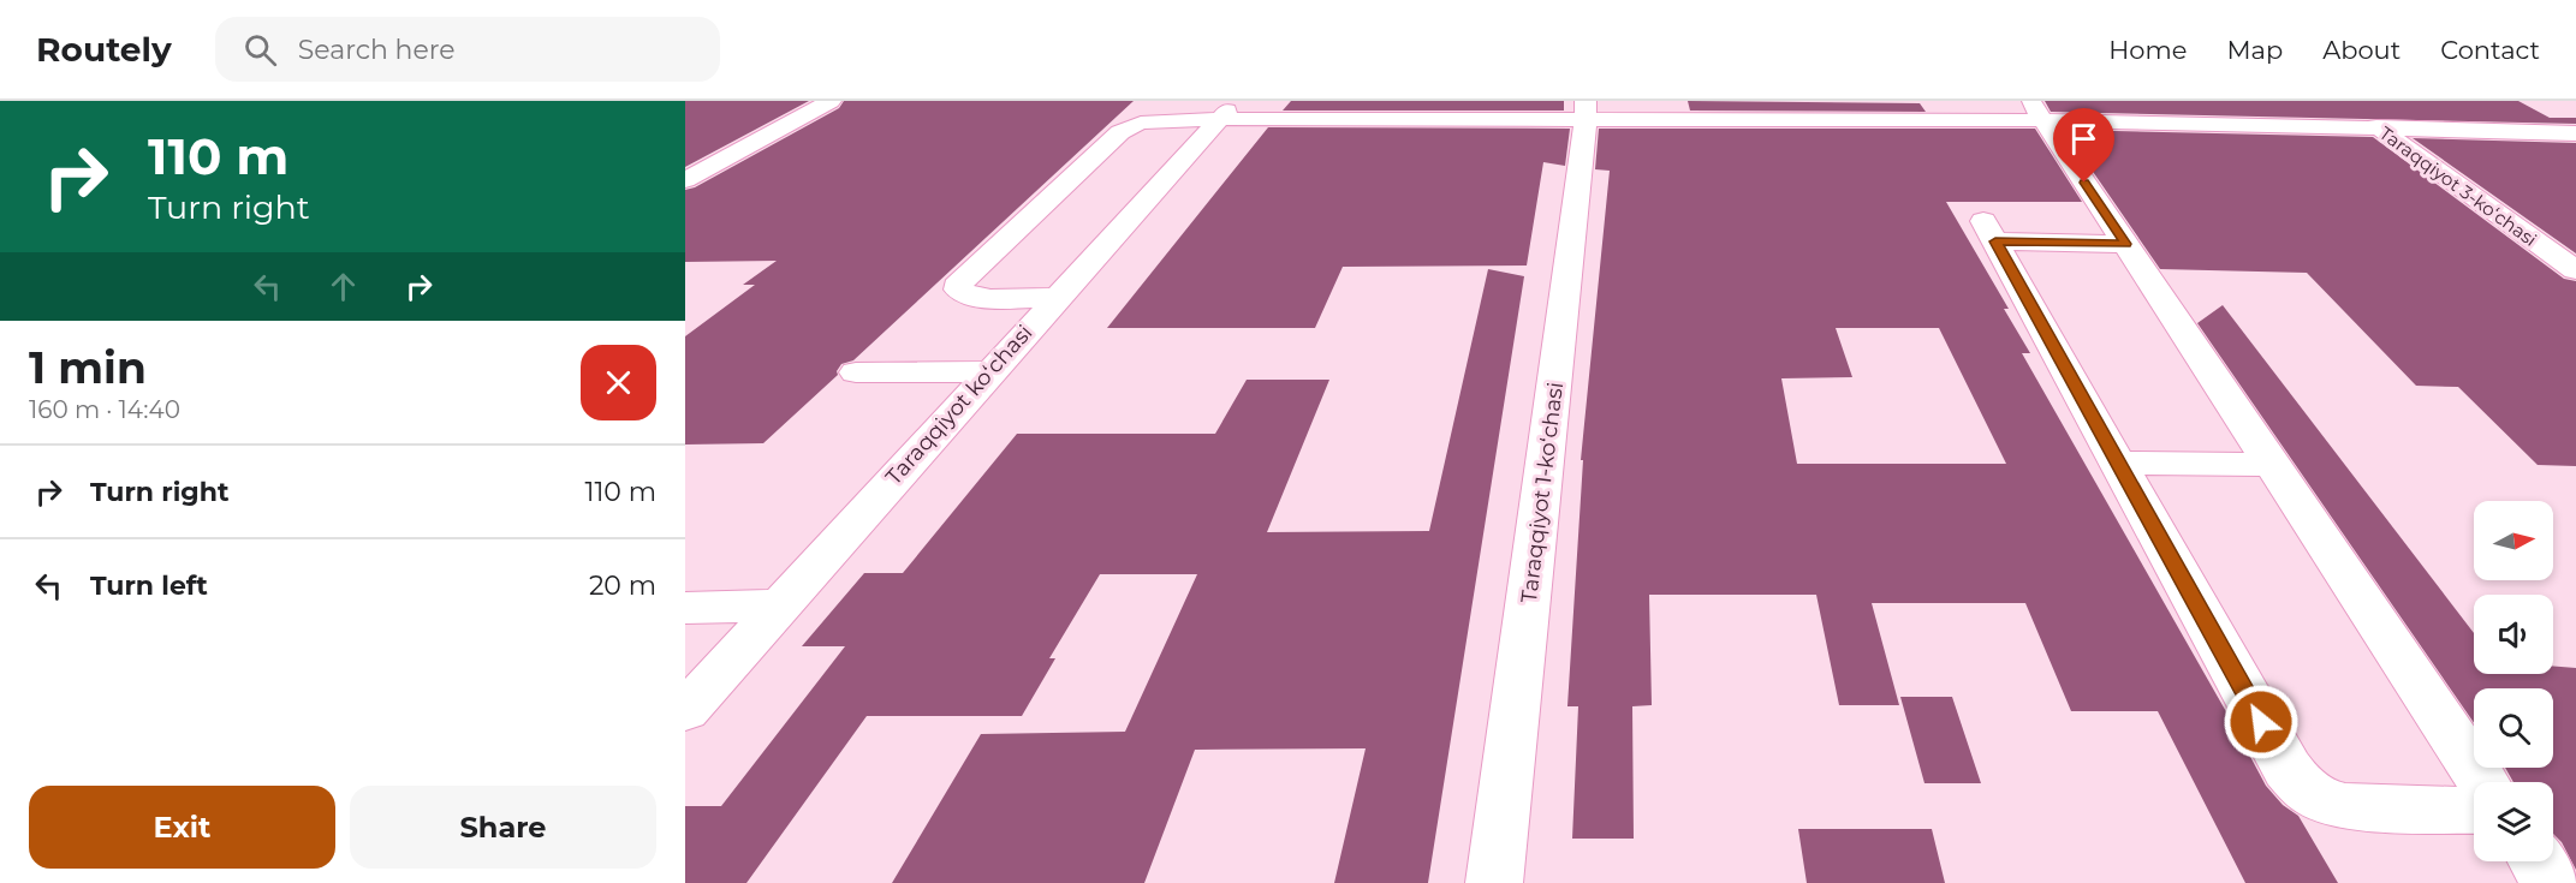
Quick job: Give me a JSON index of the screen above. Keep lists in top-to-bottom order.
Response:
{
  "streets": {
    "street": ["Taraqqiyot 3-koʻchasi", "Taraqqiyot koʻchasi", "Taraqqiyot 1-koʻchasi"]
  },
  "north": "right",
  "page": {
    "header": "Routely",
    "search": "Search here",
    "nav": [
      "Home",
      "Map",
      "About",
      "Contact"
    ],
    "turn": ["110 m", "Turn right"],
    "heading": ["1 min", "160 m · 14:40"],
    "list": [
      {
        "name": "Turn right",
        "value": "110 m"
      },
      {
        "name": "Turn left",
        "value": "20 m"
      }
    ],
    "buttons": ["Exit", "Share"]
  }
}
